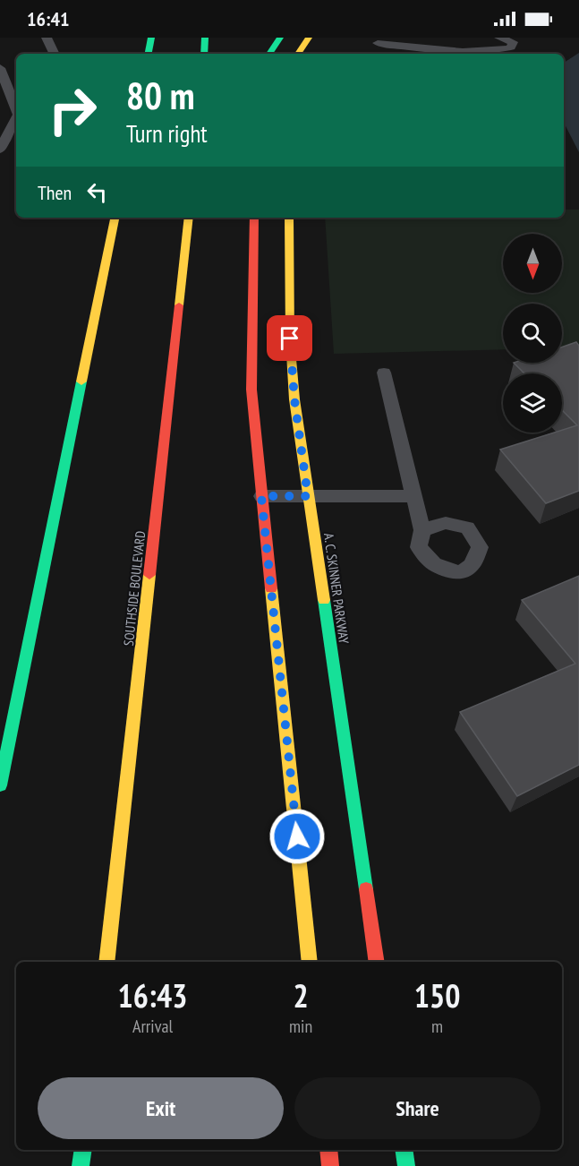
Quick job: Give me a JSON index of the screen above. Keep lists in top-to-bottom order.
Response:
{
  "streets": {
    "main road": ["SOUTHSIDE BOULEVARD", "A. C. SKINNER PARKWAY"]
  },
  "north": "bottom",
  "page": {
    "status": "16:41",
    "turn": ["80 m", "Turn right"],
    "then": "Then",
    "eta": [
      "16:43",
      "Arrival",
      "2",
      "min",
      "150",
      "m"
    ],
    "buttons": ["Exit", "Share"]
  }
}
